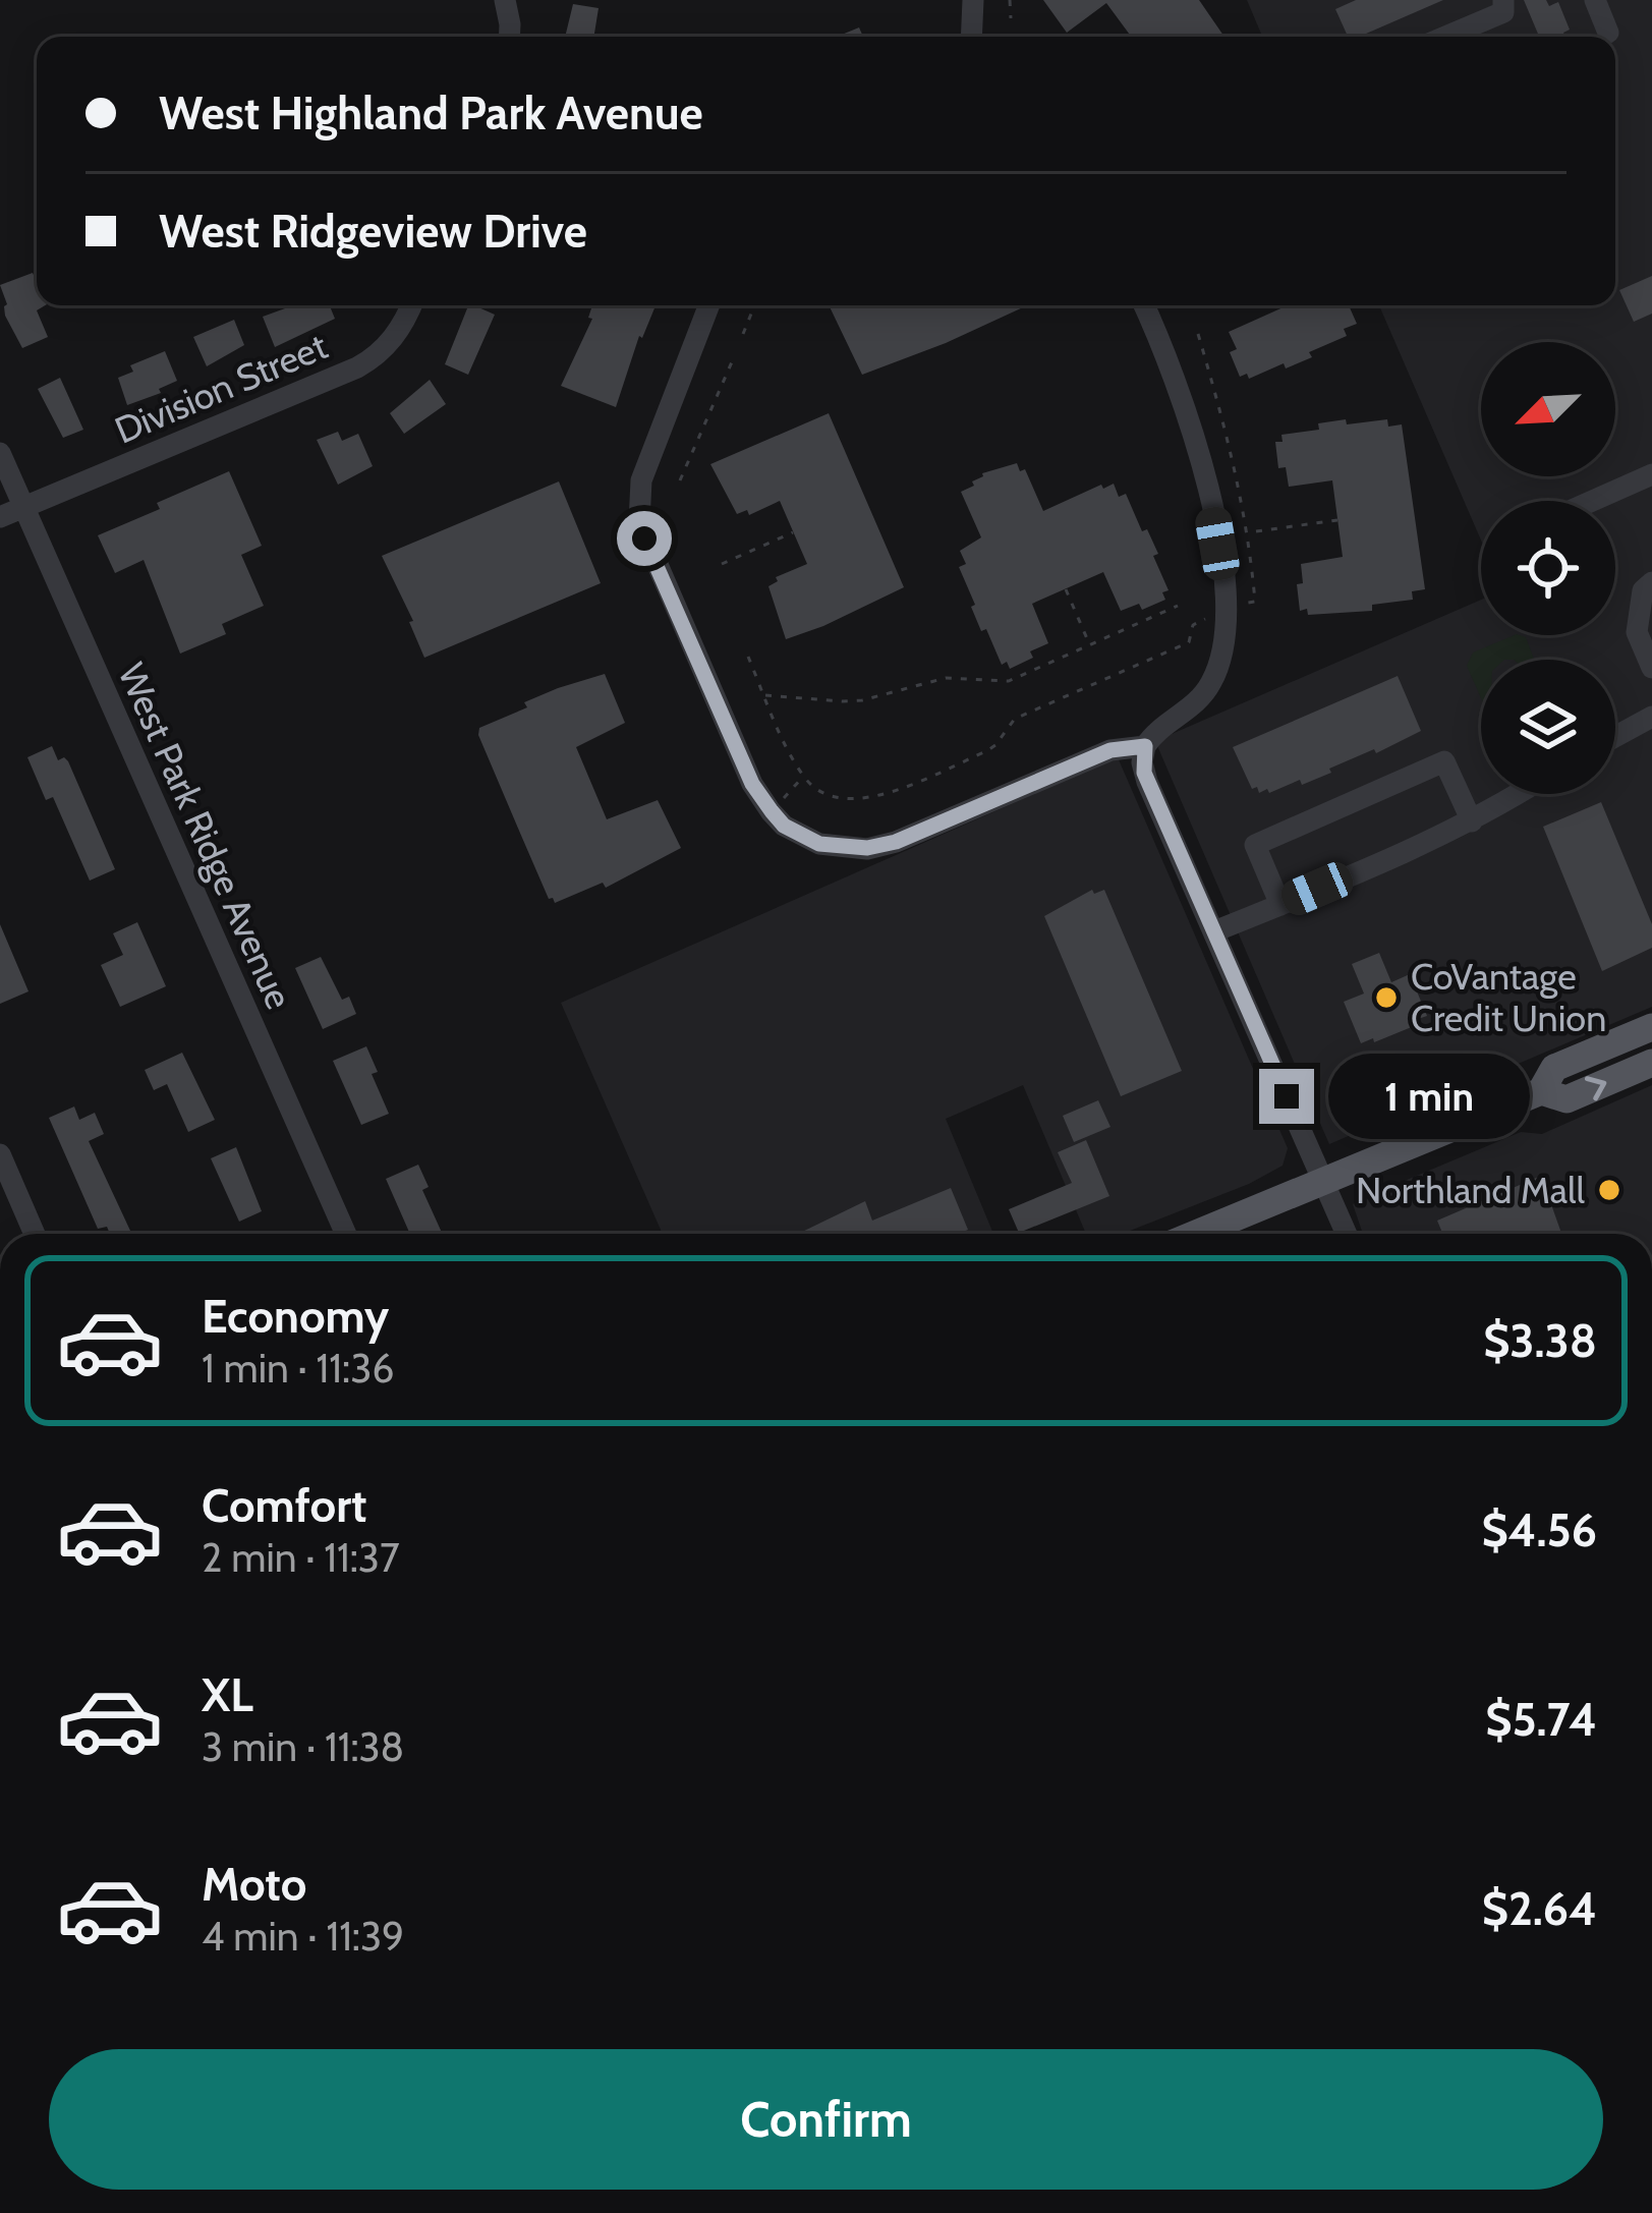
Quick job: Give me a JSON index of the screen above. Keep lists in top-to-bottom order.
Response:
{
  "streets": {
    "street": ["Division Street", "West Park Ridge Avenue"]
  },
  "crossings": [
    ["Division Street", "West Park Ridge Avenue"]
  ],
  "places": ["CoVantage Credit Union", "Northland Mall"],
  "north": "bottom left",
  "page": {
    "banner": ["West Highland Park Avenue", "West Ridgeview Drive"],
    "bubble": "1 min",
    "list": [
      {
        "name": "Economy",
        "note": "1 min · 11:36",
        "value": "$3.38"
      },
      {
        "name": "Comfort",
        "note": "2 min · 11:37",
        "value": "$4.56"
      },
      {
        "name": "XL",
        "note": "3 min · 11:38",
        "value": "$5.74"
      },
      {
        "name": "Moto",
        "note": "4 min · 11:39",
        "value": "$2.64"
      }
    ],
    "buttons": "Confirm"
  }
}
